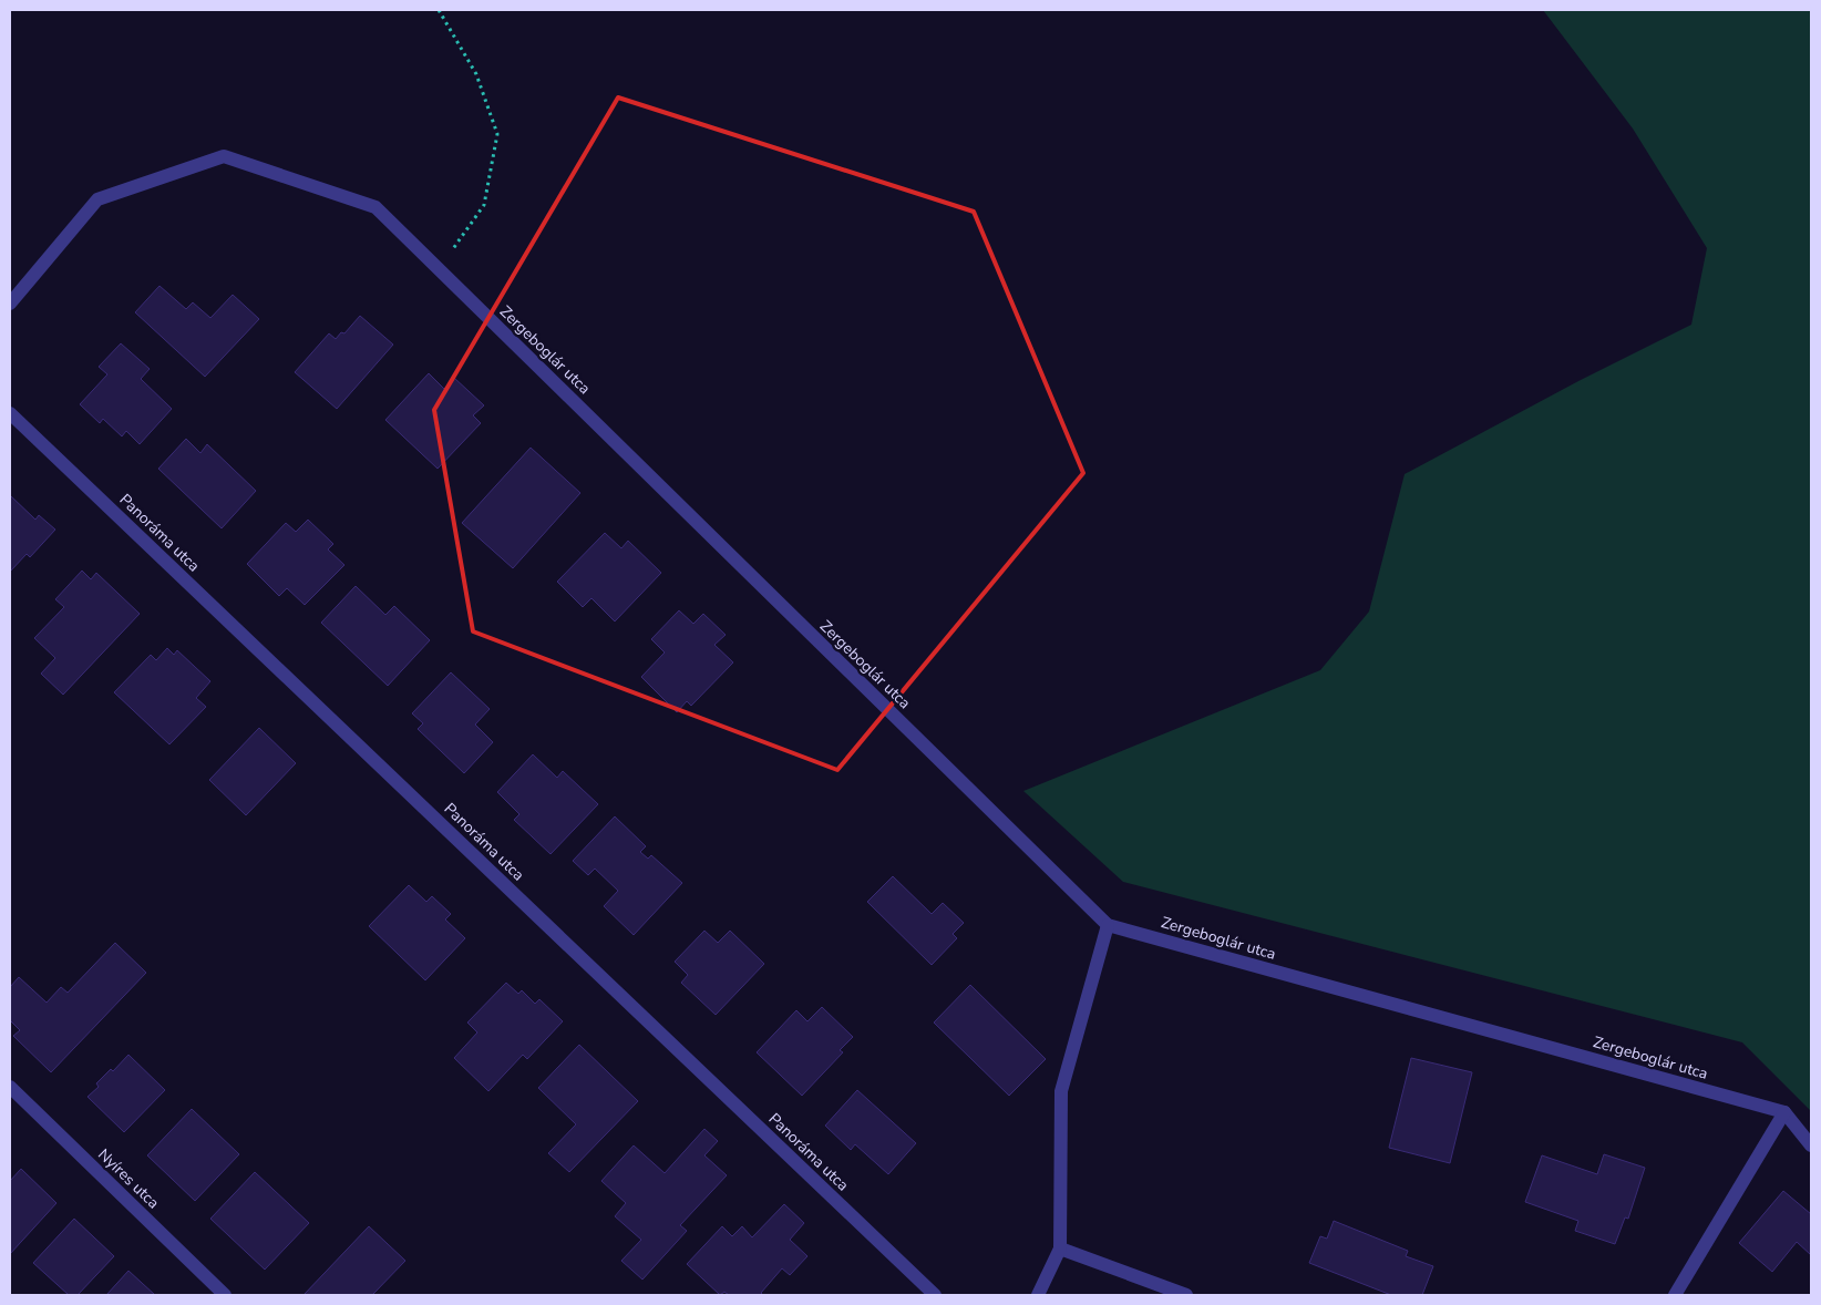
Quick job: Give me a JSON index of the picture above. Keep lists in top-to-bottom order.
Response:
{
  "streets": {
    "street": ["Zergeboglár utca", "Panoráma utca", "Nyíres utca"]
  }
}
